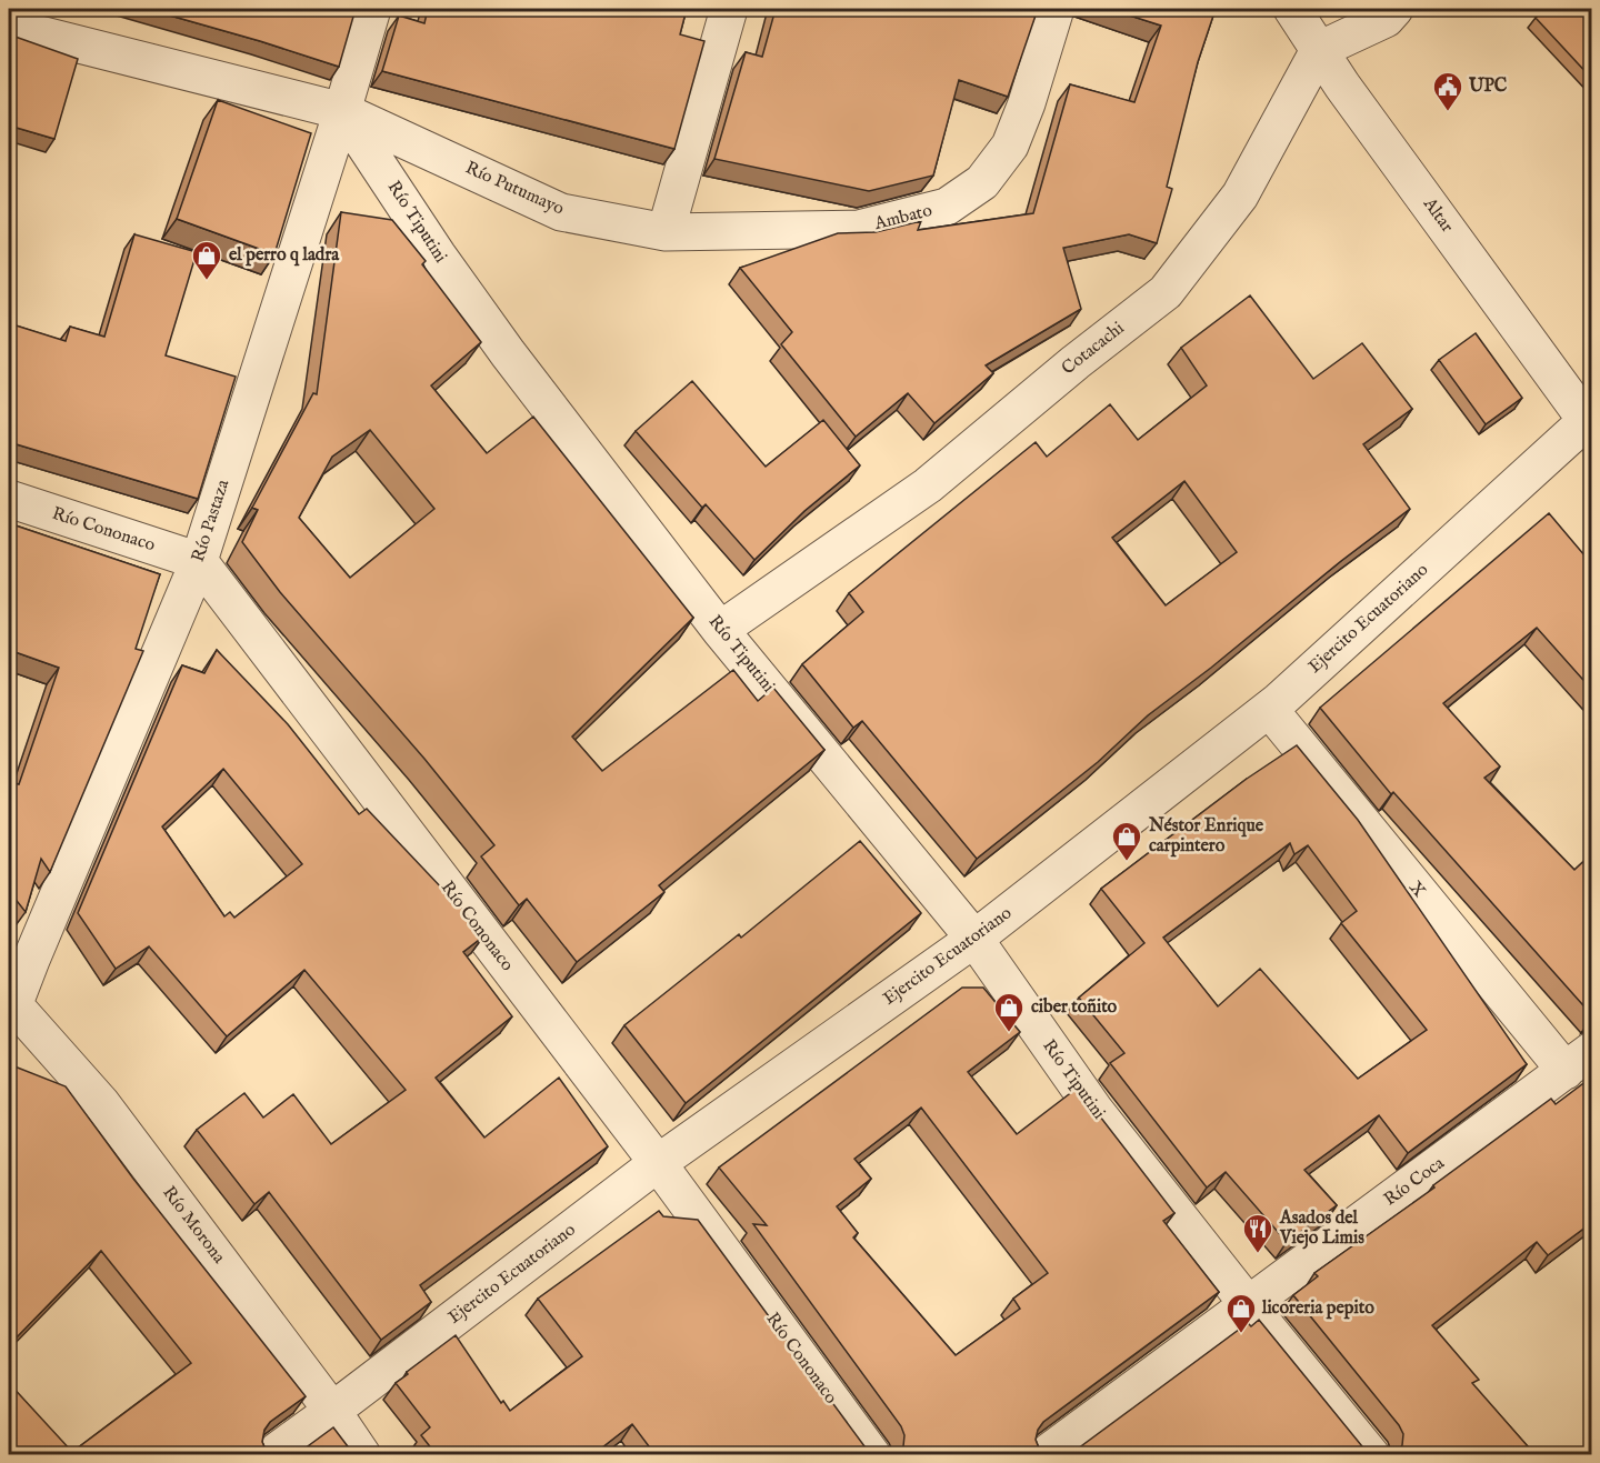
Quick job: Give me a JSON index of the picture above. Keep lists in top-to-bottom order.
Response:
{
  "streets": {
    "street": [
      "Río Putumayo",
      "Altar",
      "Ambato",
      "Río Tiputini",
      "Cotacachi",
      "Río Pastaza",
      "Río Cononaco",
      "Ejercito Ecuatoriano",
      "X",
      "Río Coca",
      "Río Morona"
    ]
  },
  "crossings": [
    ["Río Putumayo", "Ambato"],
    ["Río Putumayo", "Río Tiputini"],
    ["Río Putumayo", "Río Pastaza"],
    ["Altar", "Cotacachi"],
    ["Altar", "Ejercito Ecuatoriano"],
    ["Río Tiputini", "Cotacachi"],
    ["Río Tiputini", "Río Pastaza"],
    ["Río Tiputini", "Ejercito Ecuatoriano"],
    ["Río Tiputini", "Río Coca"],
    ["Río Pastaza", "Río Cononaco"],
    ["Río Pastaza", "Río Morona"],
    ["Río Cononaco", "Ejercito Ecuatoriano"],
    ["Ejercito Ecuatoriano", "X"],
    ["Ejercito Ecuatoriano", "Río Morona"],
    ["X", "Río Coca"]
  ],
  "places": {
    "public building": ["UPC"],
    "shop": [
      "el perro q ladra",
      "Néstor Enrique carpintero",
      "ciber toñito",
      "licoreria pepito"
    ],
    "restaurant": ["Asados del Viejo Limis"]
  }
}
